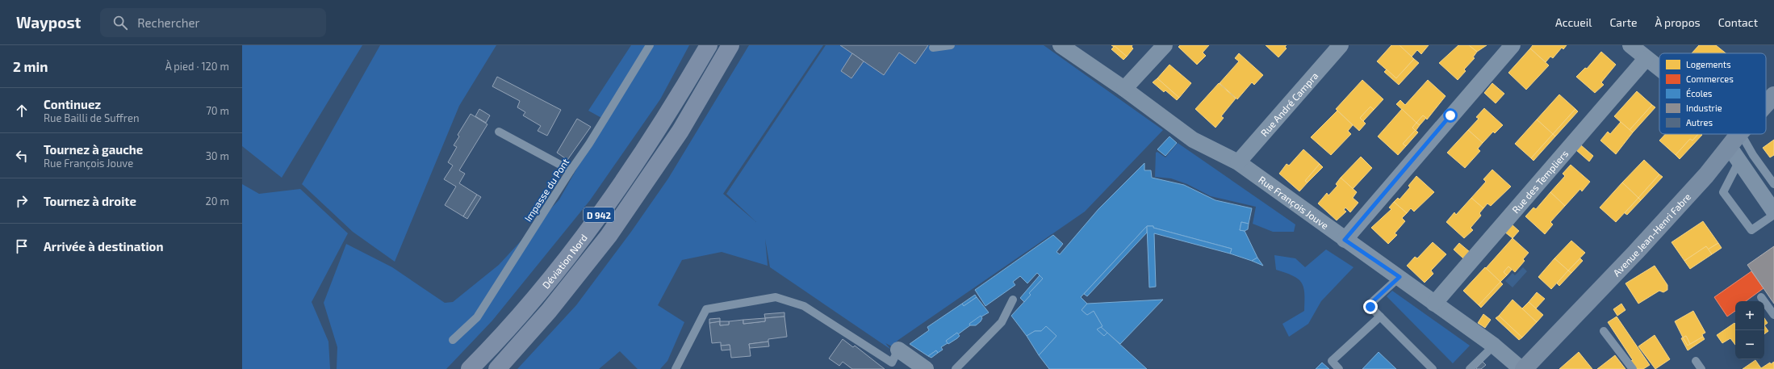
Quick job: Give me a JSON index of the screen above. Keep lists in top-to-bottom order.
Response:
{
  "streets": {
    "main road": ["D 942", "Avenue Jean-Henri Fabre", "Déviation Nord"],
    "street": ["Rue André Campra", "Rue des Templiers", "Rue François Jouve"],
    "lane": ["Impasse du Pont"]
  },
  "crossings": [
    ["Rue André Campra", "Rue François Jouve"],
    ["Rue des Templiers", "Rue François Jouve"],
    ["Rue François Jouve", "Avenue Jean-Henri Fabre"]
  ],
  "legend": [
    "Logements",
    "Commerces",
    "Écoles",
    "Industrie",
    "Autres"
  ],
  "page": {
    "header": "Waypost",
    "search": "Rechercher",
    "nav": [
      "Accueil",
      "Carte",
      "À propos",
      "Contact"
    ],
    "heading": ["2 min", "À pied · 120 m"],
    "list": [
      ["Continuez", "Rue Bailli de Suffren", "70 m"],
      ["Tournez à gauche", "Rue François Jouve", "30 m"],
      ["Tournez à droite", "20 m"],
      "Arrivée à destination"
    ],
    "map_buttons": ["+", "−"]
  }
}
